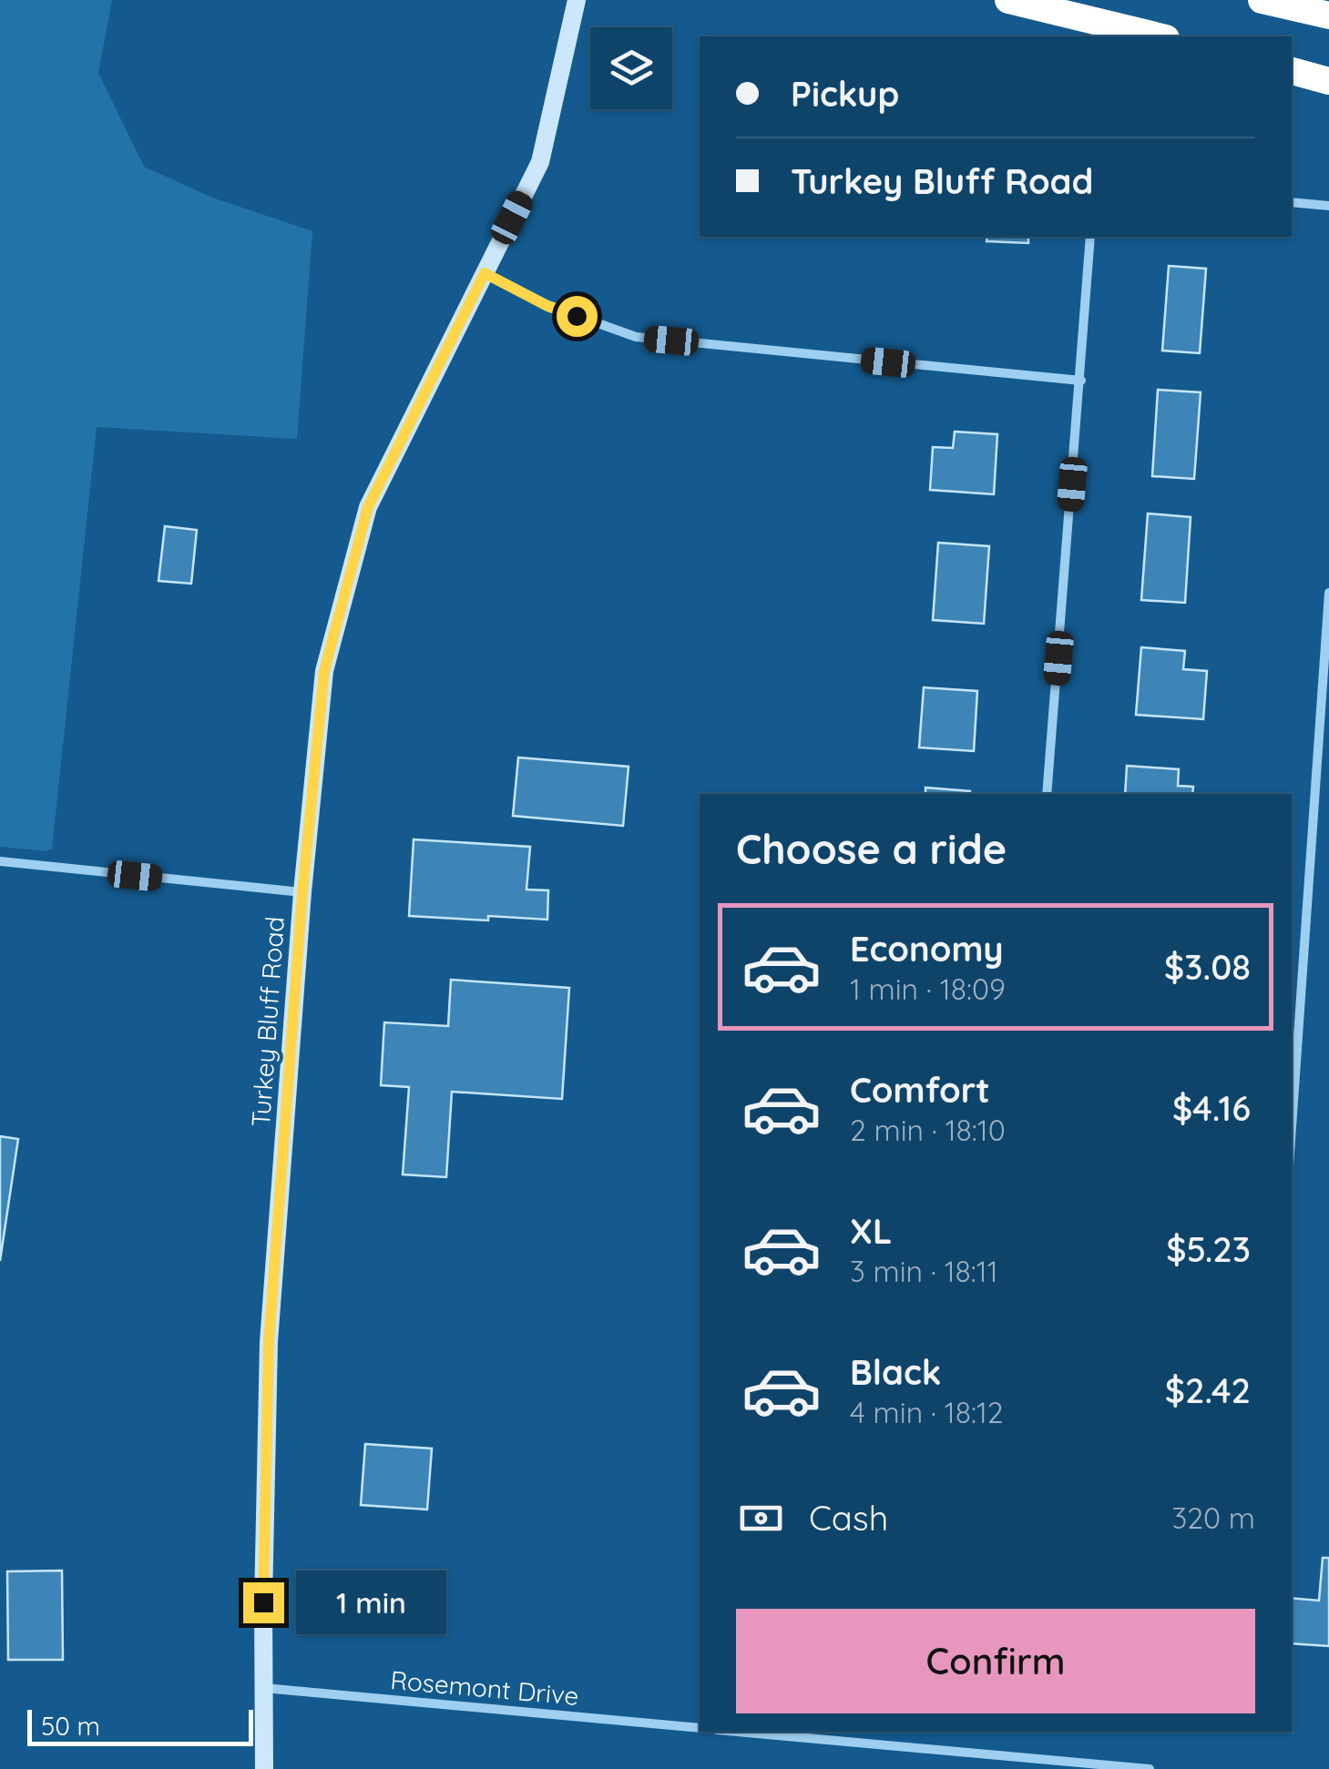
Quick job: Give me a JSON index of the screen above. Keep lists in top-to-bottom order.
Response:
{
  "streets": {
    "street": ["Turkey Bluff Road", "Rosemont Drive"]
  },
  "crossings": [
    ["Turkey Bluff Road", "Rosemont Drive"]
  ],
  "scale_bar": "50 m",
  "page": {
    "banner": ["Pickup", "Turkey Bluff Road"],
    "heading": "Choose a ride",
    "list": [
      {
        "name": "Economy",
        "note": "1 min · 18:09",
        "value": "$3.08"
      },
      {
        "name": "Comfort",
        "note": "2 min · 18:10",
        "value": "$4.16"
      },
      {
        "name": "XL",
        "note": "3 min · 18:11",
        "value": "$5.23"
      },
      {
        "name": "Black",
        "note": "4 min · 18:12",
        "value": "$2.42"
      }
    ],
    "pay": ["Cash", "320 m"],
    "bubble": "1 min",
    "buttons": "Confirm",
    "scale": "50 m"
  }
}
